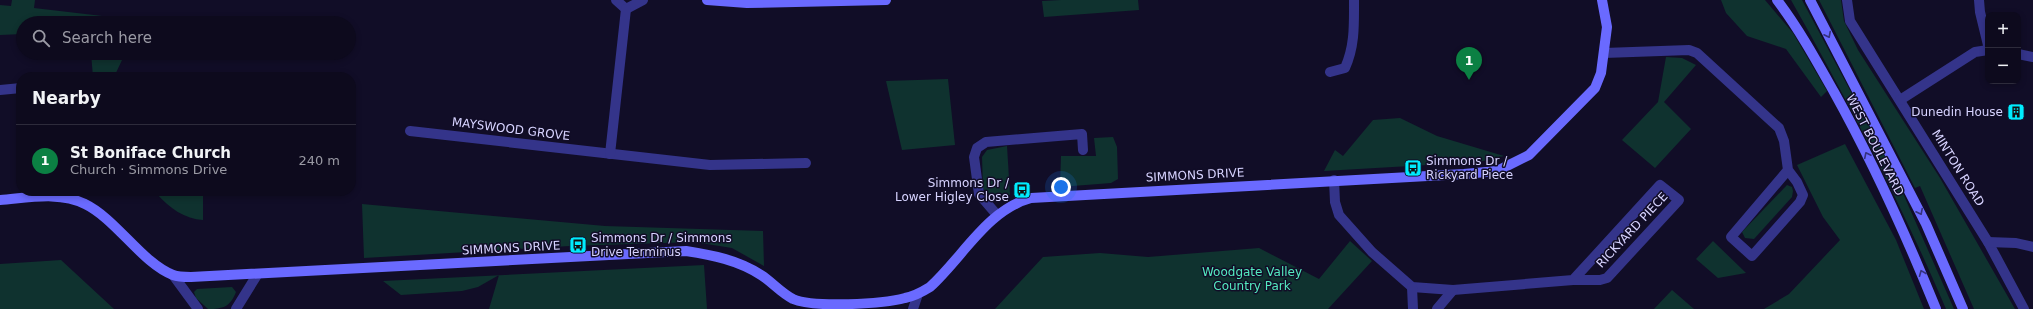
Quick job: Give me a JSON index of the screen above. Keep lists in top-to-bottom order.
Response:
{
  "streets": {
    "street": [
      "MAYSWOOD GROVE",
      "WEST BOULEVARD",
      "MINTON ROAD",
      "SIMMONS DRIVE",
      "RICKYARD PIECE"
    ]
  },
  "parks": ["Woodgate Valley Country Park"],
  "places": {
    "building": ["Dunedin House"],
    "bus stop": ["Simmons Dr / Rickyard Piece", "Simmons Dr / Lower Higley Close", "Simmons Dr / Simmons Drive Terminus"]
  },
  "page": {
    "map_buttons": ["+", "−"],
    "search": "Search here",
    "pins": "1",
    "heading": "Nearby",
    "list": [
      {
        "mark": "1",
        "name": "St Boniface Church",
        "note": "Church · Simmons Drive",
        "value": "240 m"
      }
    ]
  }
}
